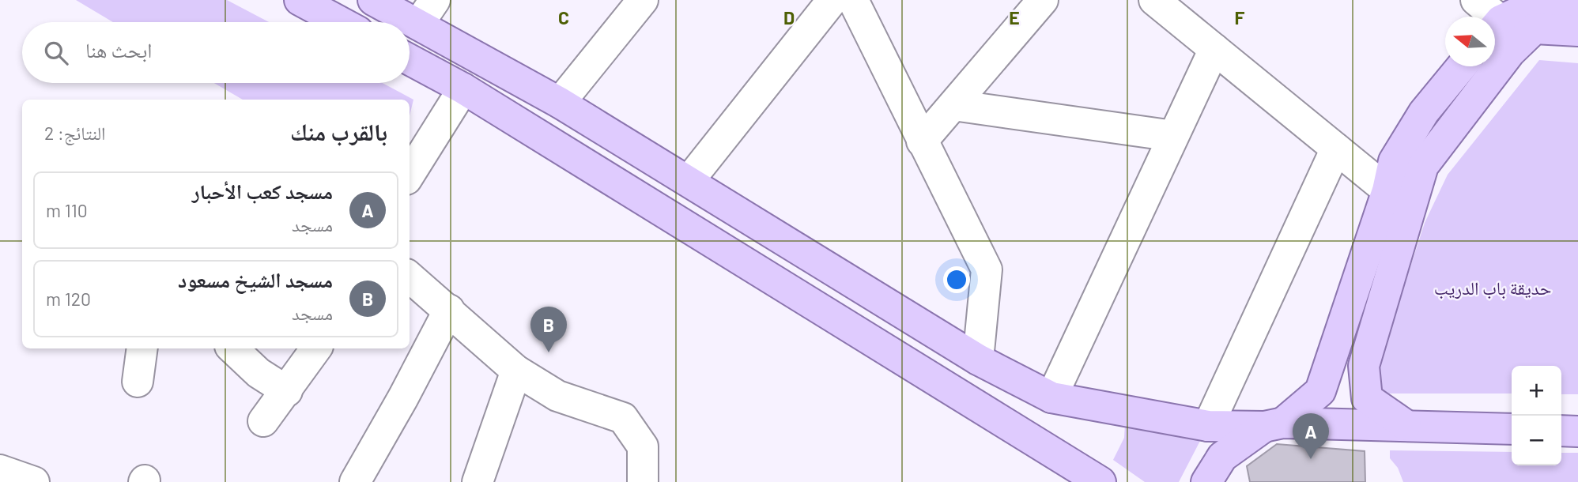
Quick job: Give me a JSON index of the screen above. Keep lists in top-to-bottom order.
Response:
{
  "parks": ["حديقة باب الدريب"],
  "north": "left",
  "page": {
    "search": "ابحث هنا",
    "heading": ["بالقرب منك", "النتائج: 2"],
    "list": [
      {
        "mark": "A",
        "name": "مسجد كعب الأحبار",
        "note": "مسجد",
        "value": "110 m"
      },
      {
        "mark": "B",
        "name": "مسجد الشيخ مسعود",
        "note": "مسجد",
        "value": "120 m"
      }
    ],
    "pins": ["B", "A"],
    "map_buttons": ["+", "−"]
  },
  "grid": {
    "columns": [
      "C",
      "D",
      "E",
      "F"
    ]
  }
}
